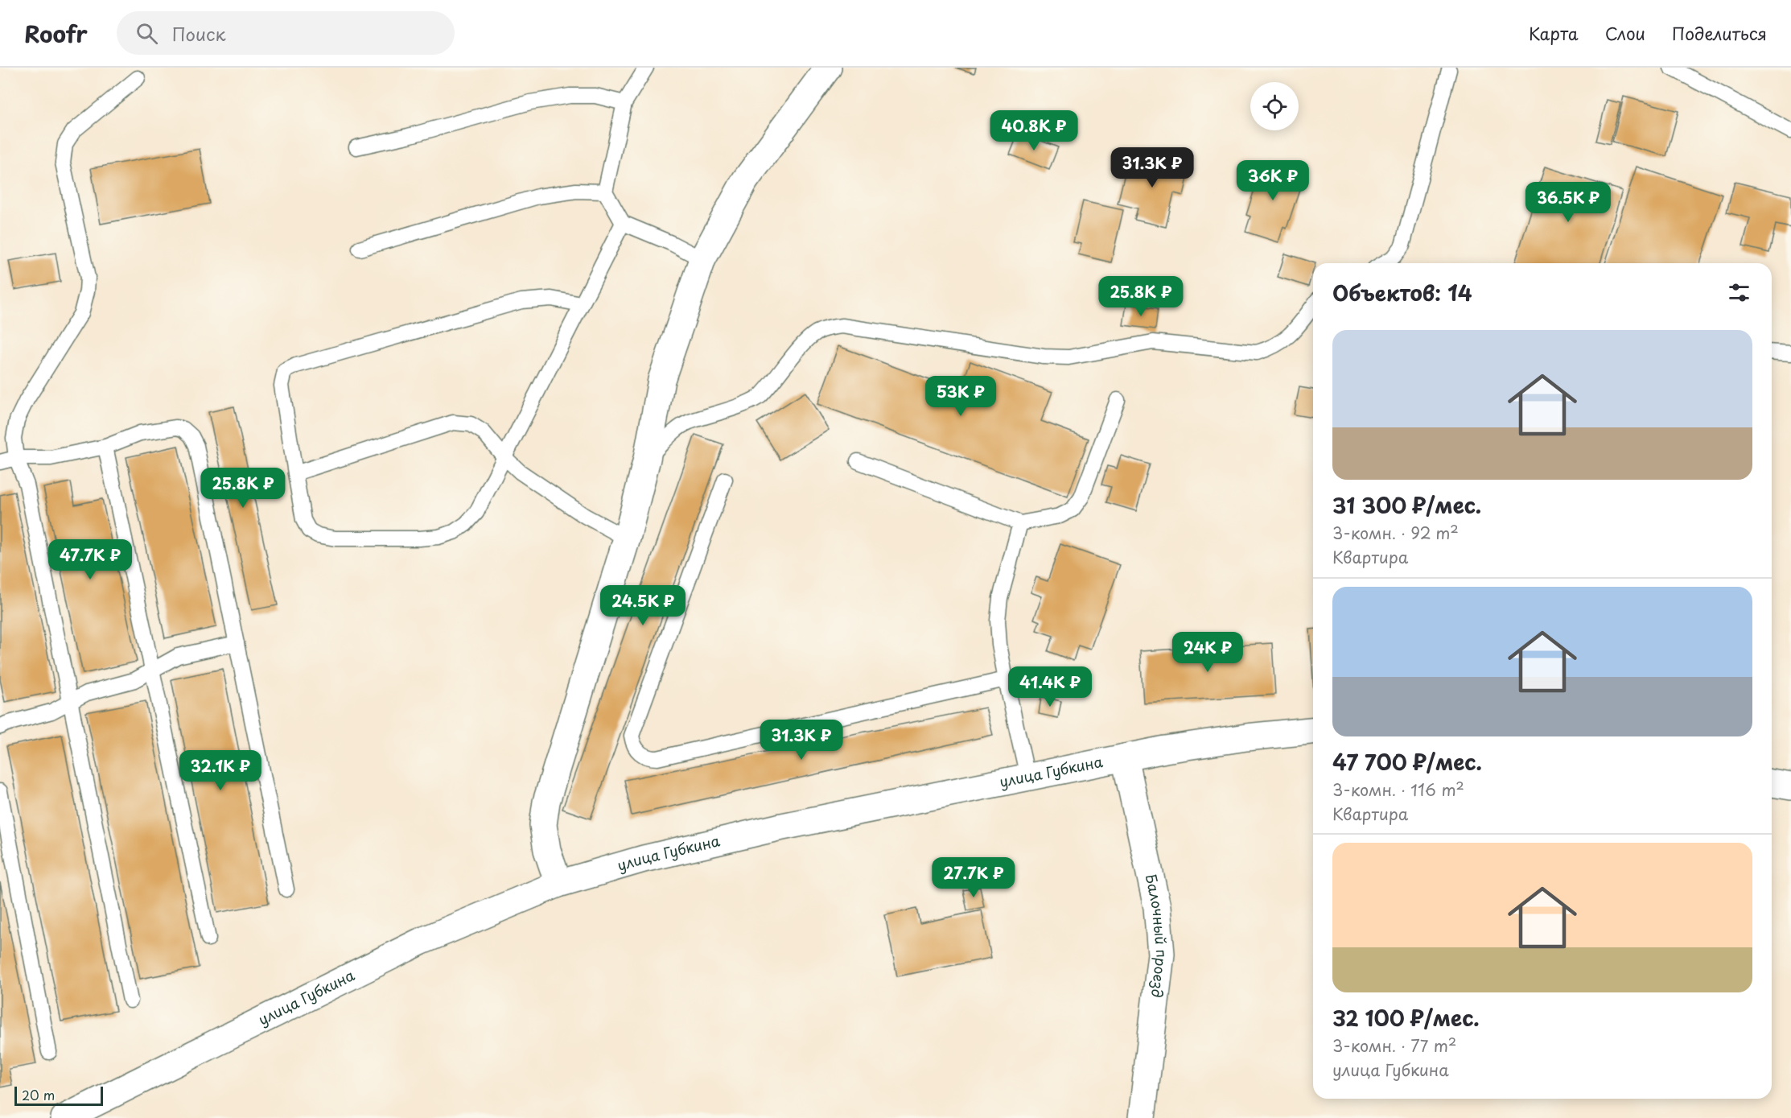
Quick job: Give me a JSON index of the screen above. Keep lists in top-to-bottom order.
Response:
{
  "streets": {
    "street": ["улица Губкина", "Балочный проезд"]
  },
  "crossings": [
    ["улица Губкина", "Балочный проезд"]
  ],
  "scale_bar": "20 m",
  "page": {
    "header": "Roofr",
    "search": "Поиск",
    "nav": ["Карта", "Слои", "Поделиться"],
    "price": [
      "40.8K ₽",
      "31.3K ₽",
      "36K ₽",
      "36.5K ₽",
      "25.8K ₽",
      "53K ₽",
      "25.8K ₽",
      "47.7K ₽",
      "24.5K ₽",
      "24K ₽",
      "41.4K ₽",
      "31.3K ₽",
      "32.1K ₽",
      "27.7K ₽"
    ],
    "heading": "Объектов: 14",
    "list": [
      {
        "name": "31 300 ₽/мес.",
        "note": "3-комн. · 92 m² · Квартира"
      },
      {
        "name": "47 700 ₽/мес.",
        "note": "3-комн. · 116 m² · Квартира"
      },
      {
        "name": "32 100 ₽/мес.",
        "note": "3-комн. · 77 m² · улица Губкина"
      }
    ],
    "scale": "20 m"
  }
}
